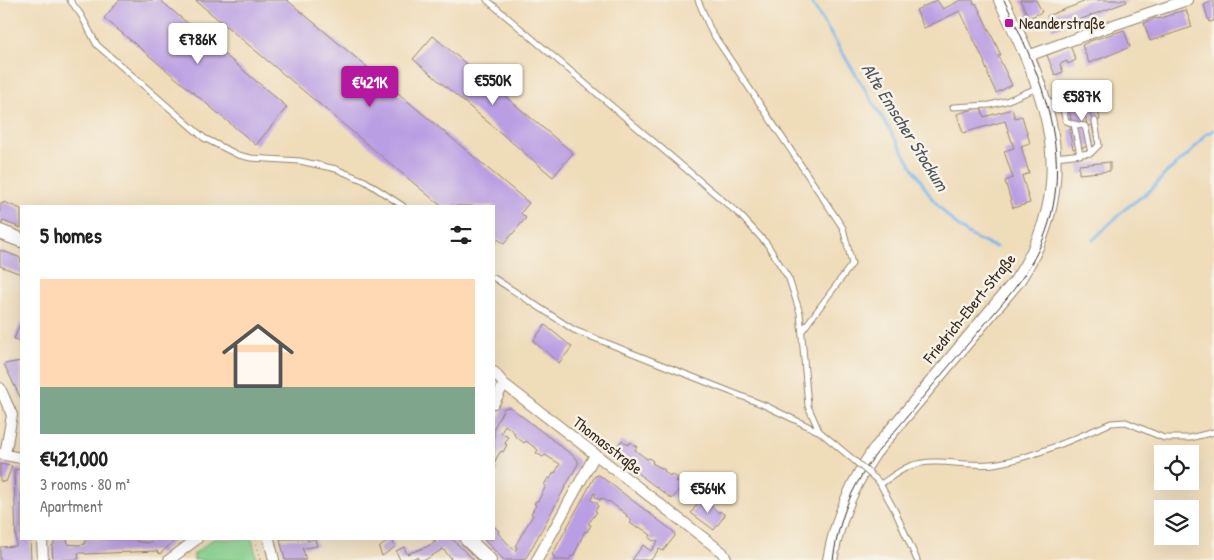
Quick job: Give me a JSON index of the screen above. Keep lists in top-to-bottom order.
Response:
{
  "streets": {
    "main road": ["Friedrich-Ebert-Straße"],
    "street": ["Thomasstraße"]
  },
  "water": ["Alte Emscher Stockum"],
  "places": {
    "transit": ["Neanderstraße"]
  },
  "page": {
    "price": [
      "€786K",
      "€550K",
      "€421K",
      "€587K",
      "€564K"
    ],
    "heading": "5 homes",
    "list": [
      {
        "name": "€421,000",
        "note": "3 rooms · 80 m² · Apartment"
      }
    ]
  }
}
